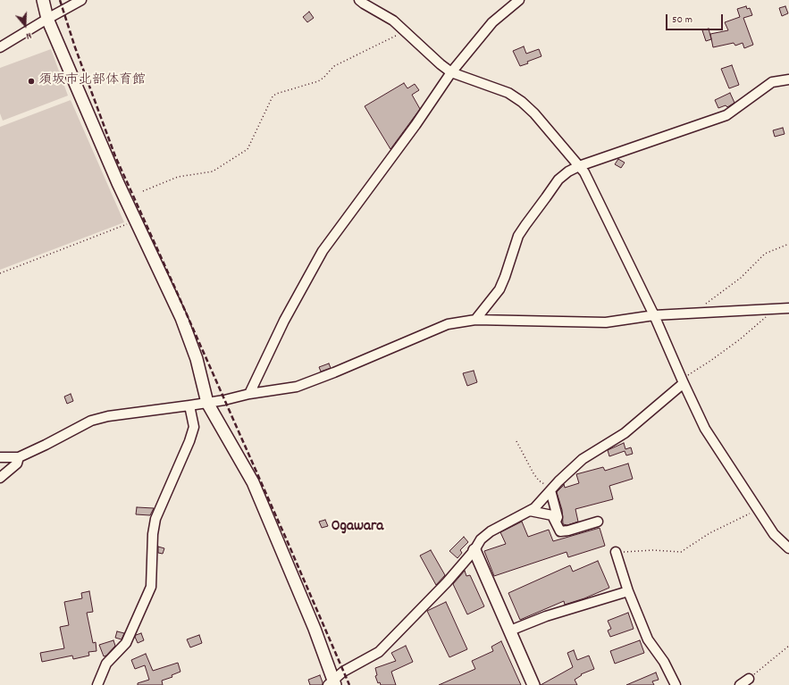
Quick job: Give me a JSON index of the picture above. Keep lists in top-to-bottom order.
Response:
{
  "districts": ["Ogawara"],
  "places": ["須坂市北部体育館"],
  "scale_bar": "50 m",
  "north": "bottom"
}
